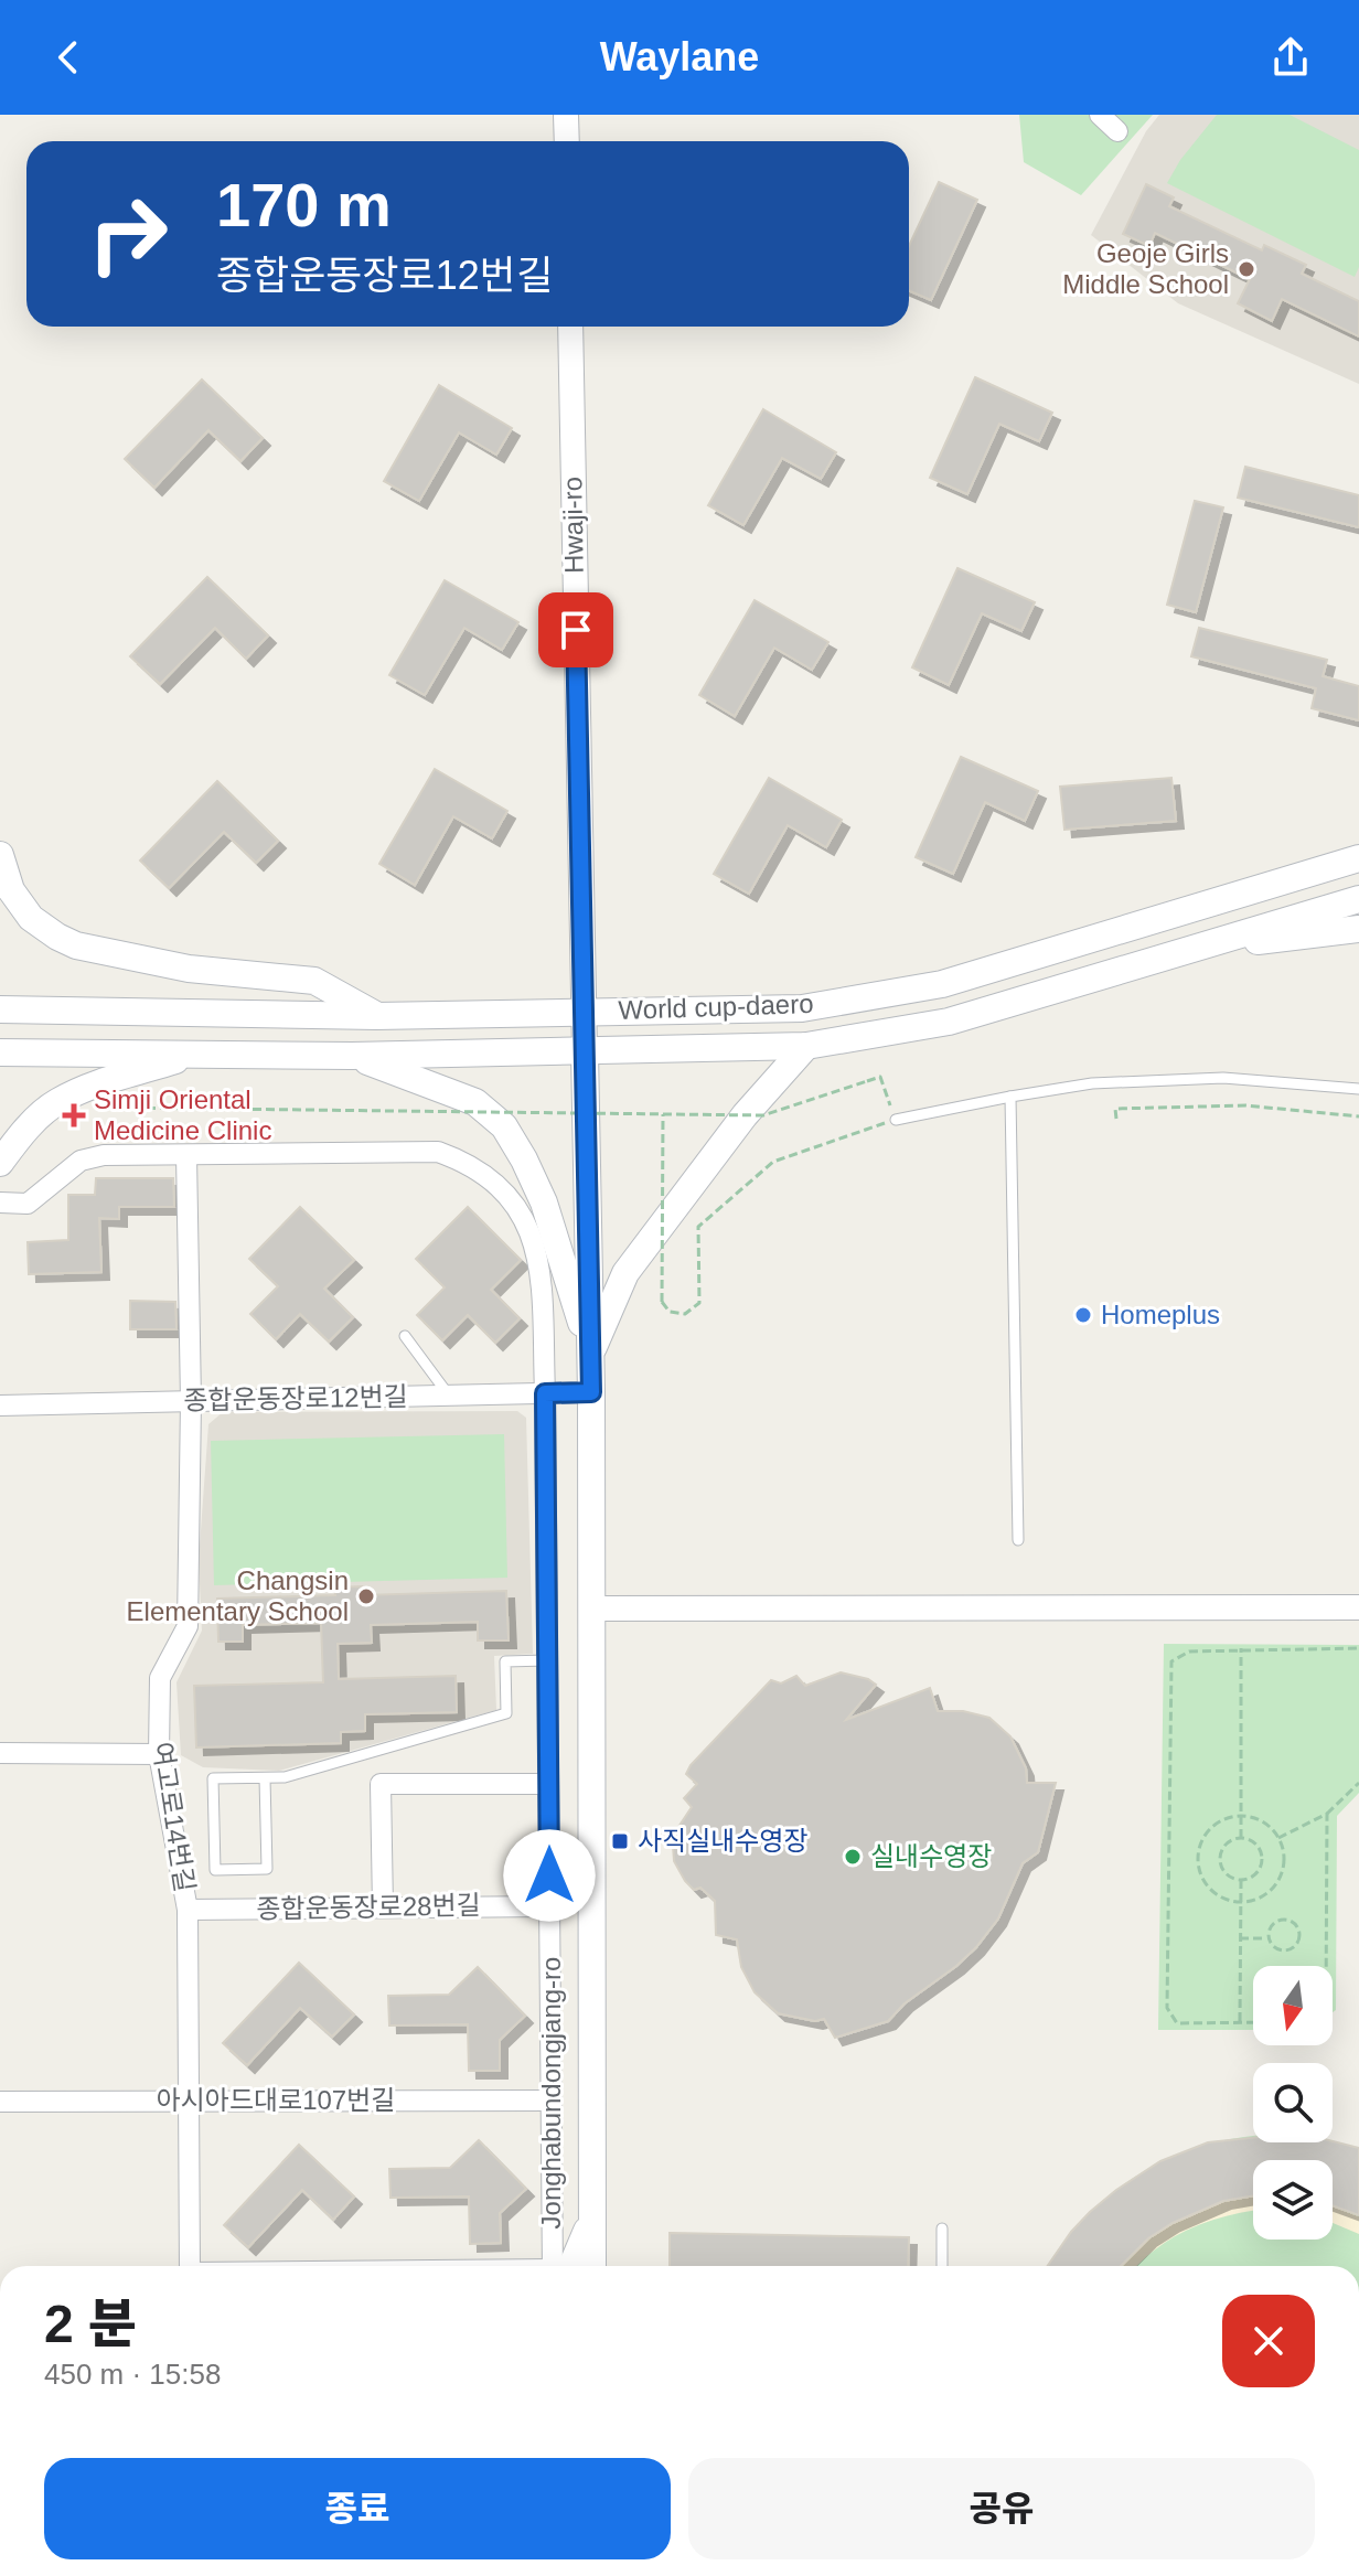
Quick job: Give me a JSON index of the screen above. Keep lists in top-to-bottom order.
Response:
{
  "streets": {
    "main road": ["World cup-daero", "Jonghabundongjang-ro"],
    "street": [
      "Hwaji-ro",
      "종합운동장로12번길",
      "여고로14번길",
      "종합운동장로28번길",
      "아시아드대로107번길"
    ]
  },
  "crossings": [
    ["Hwaji-ro", "World cup-daero"],
    ["Hwaji-ro", "Jonghabundongjang-ro"],
    ["World cup-daero", "Jonghabundongjang-ro"],
    ["종합운동장로12번길", "여고로14번길"],
    ["종합운동장로12번길", "Jonghabundongjang-ro"],
    ["여고로14번길", "종합운동장로28번길"],
    ["여고로14번길", "Jonghabundongjang-ro"],
    ["여고로14번길", "아시아드대로107번길"],
    ["종합운동장로28번길", "Jonghabundongjang-ro"],
    ["Jonghabundongjang-ro", "아시아드대로107번길"]
  ],
  "places": {
    "other": [
      "Geoje Girls Middle School",
      "Homeplus",
      "Changsin Elementary School",
      "실내수영장"
    ],
    "health": ["Simji Oriental Medicine Clinic"],
    "transit": ["사직실내수영장"]
  },
  "north": "bottom",
  "page": {
    "header": "Waylane",
    "turn": ["170 m", "종합운동장로12번길"],
    "heading": ["2 분", "450 m · 15:58"],
    "buttons": ["종료", "공유"]
  }
}
